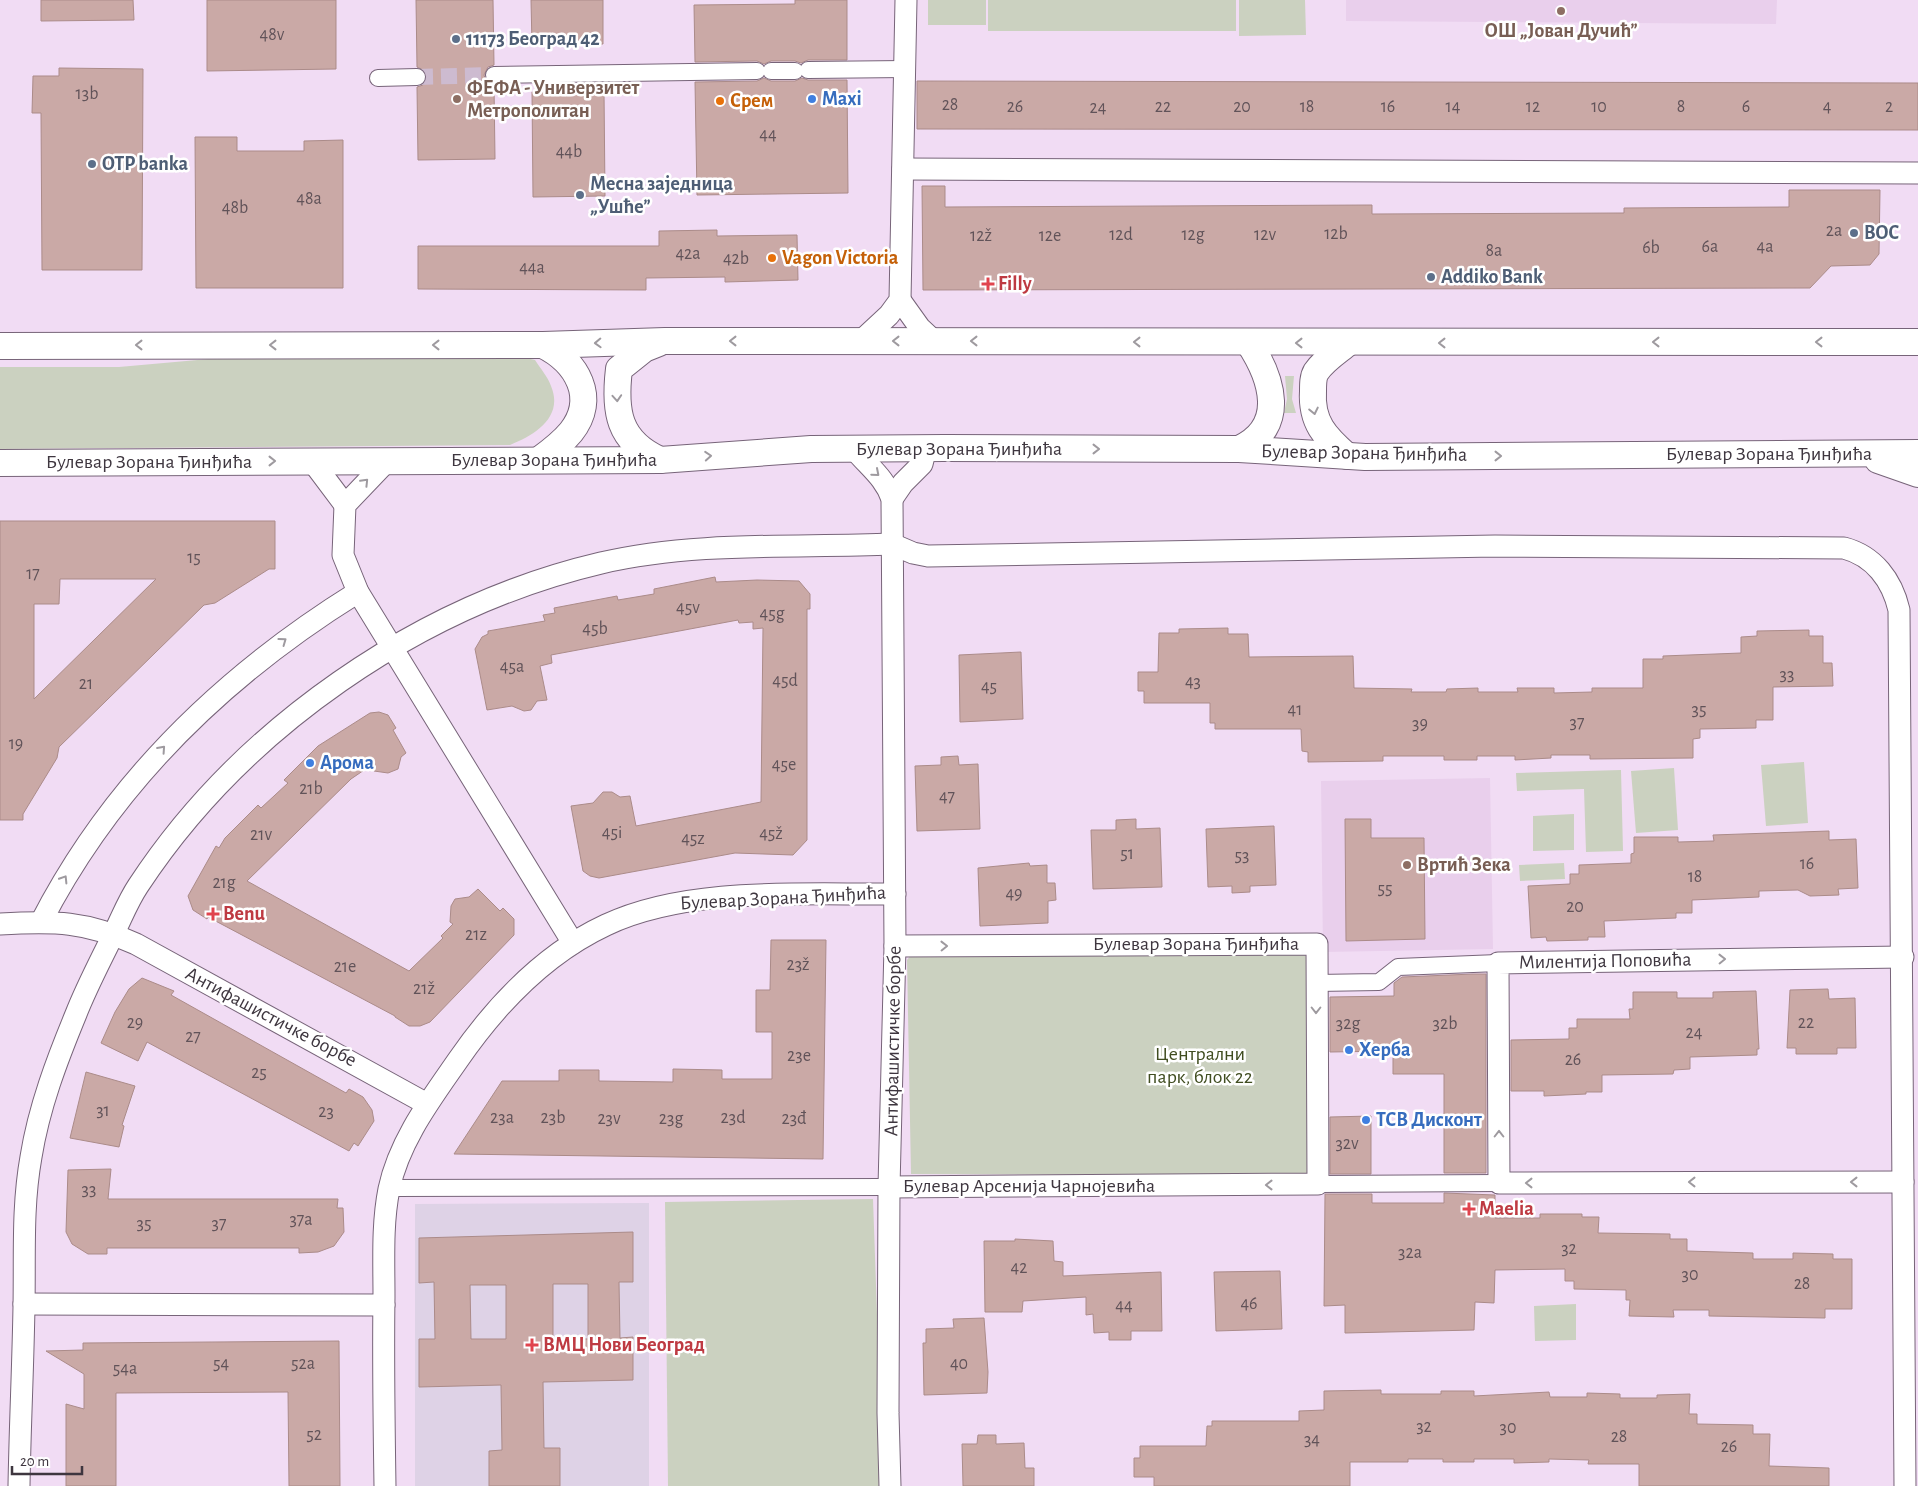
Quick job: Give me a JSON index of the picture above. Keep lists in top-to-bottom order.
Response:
{
  "streets": {
    "street": [
      "Булевар Зорана Ђинђића",
      "Милентија Поповића",
      "Антифашистичке борбе",
      "Булевар Арсенија Чарнојевића"
    ]
  },
  "crossings": [
    ["Булевар Зорана Ђинђића", "Антифашистичке борбе"],
    ["Антифашистичке борбе", "Булевар Арсенија Чарнојевића"]
  ],
  "one_way": ["Булевар Арсенија Чарнојевића"],
  "parks": ["Централни парк, блок 22"],
  "places": {
    "other": [
      "ОШ „Јован Дучић”",
      "11173 Београд 42",
      "ФЕФА - Универзитет Метрополитан",
      "Maxi",
      "Срем",
      "OTP banka",
      "Месна заједница „Ушће”",
      "BOC",
      "Vagon Victoria",
      "Addiko Bank",
      "Арома",
      "Вртић Зека",
      "Херба",
      "ТСВ Дисконт"
    ],
    "health": [
      "Filly",
      "Benu",
      "Maelia",
      "ВМЦ Нови Београд"
    ]
  },
  "house_numbers": [
    "48v",
    "13b",
    "28",
    "26",
    "22",
    "20",
    "18",
    "16",
    "14",
    "12",
    "10",
    "8",
    "6",
    "4",
    "2",
    "24",
    "44",
    "44b",
    "48a",
    "48b",
    "2a",
    "12b",
    "12d",
    "12g",
    "12v",
    "12ž",
    "12e",
    "6a",
    "4a",
    "6b",
    "8a",
    "42a",
    "42b",
    "44a",
    "15",
    "17",
    "45v",
    "45g",
    "45b",
    "45a",
    "33",
    "45d",
    "43",
    "21",
    "45",
    "41",
    "35",
    "37",
    "39",
    "19",
    "45e",
    "21b",
    "47",
    "45i",
    "45ž",
    "21v",
    "45z",
    "51",
    "53",
    "16",
    "18",
    "21g",
    "55",
    "49",
    "20",
    "21z",
    "23ž",
    "21e",
    "21ž",
    "29",
    "22",
    "32g",
    "32b",
    "24",
    "27",
    "23e",
    "26",
    "25",
    "31",
    "23",
    "23a",
    "23b",
    "23d",
    "23v",
    "23g",
    "23đ",
    "32v",
    "33",
    "37a",
    "35",
    "37",
    "32",
    "32a",
    "42",
    "30",
    "28",
    "46",
    "44",
    "54",
    "52a",
    "40",
    "54a",
    "32",
    "30",
    "52",
    "28",
    "34",
    "26"
  ],
  "scale_bar": "20 m"
}
